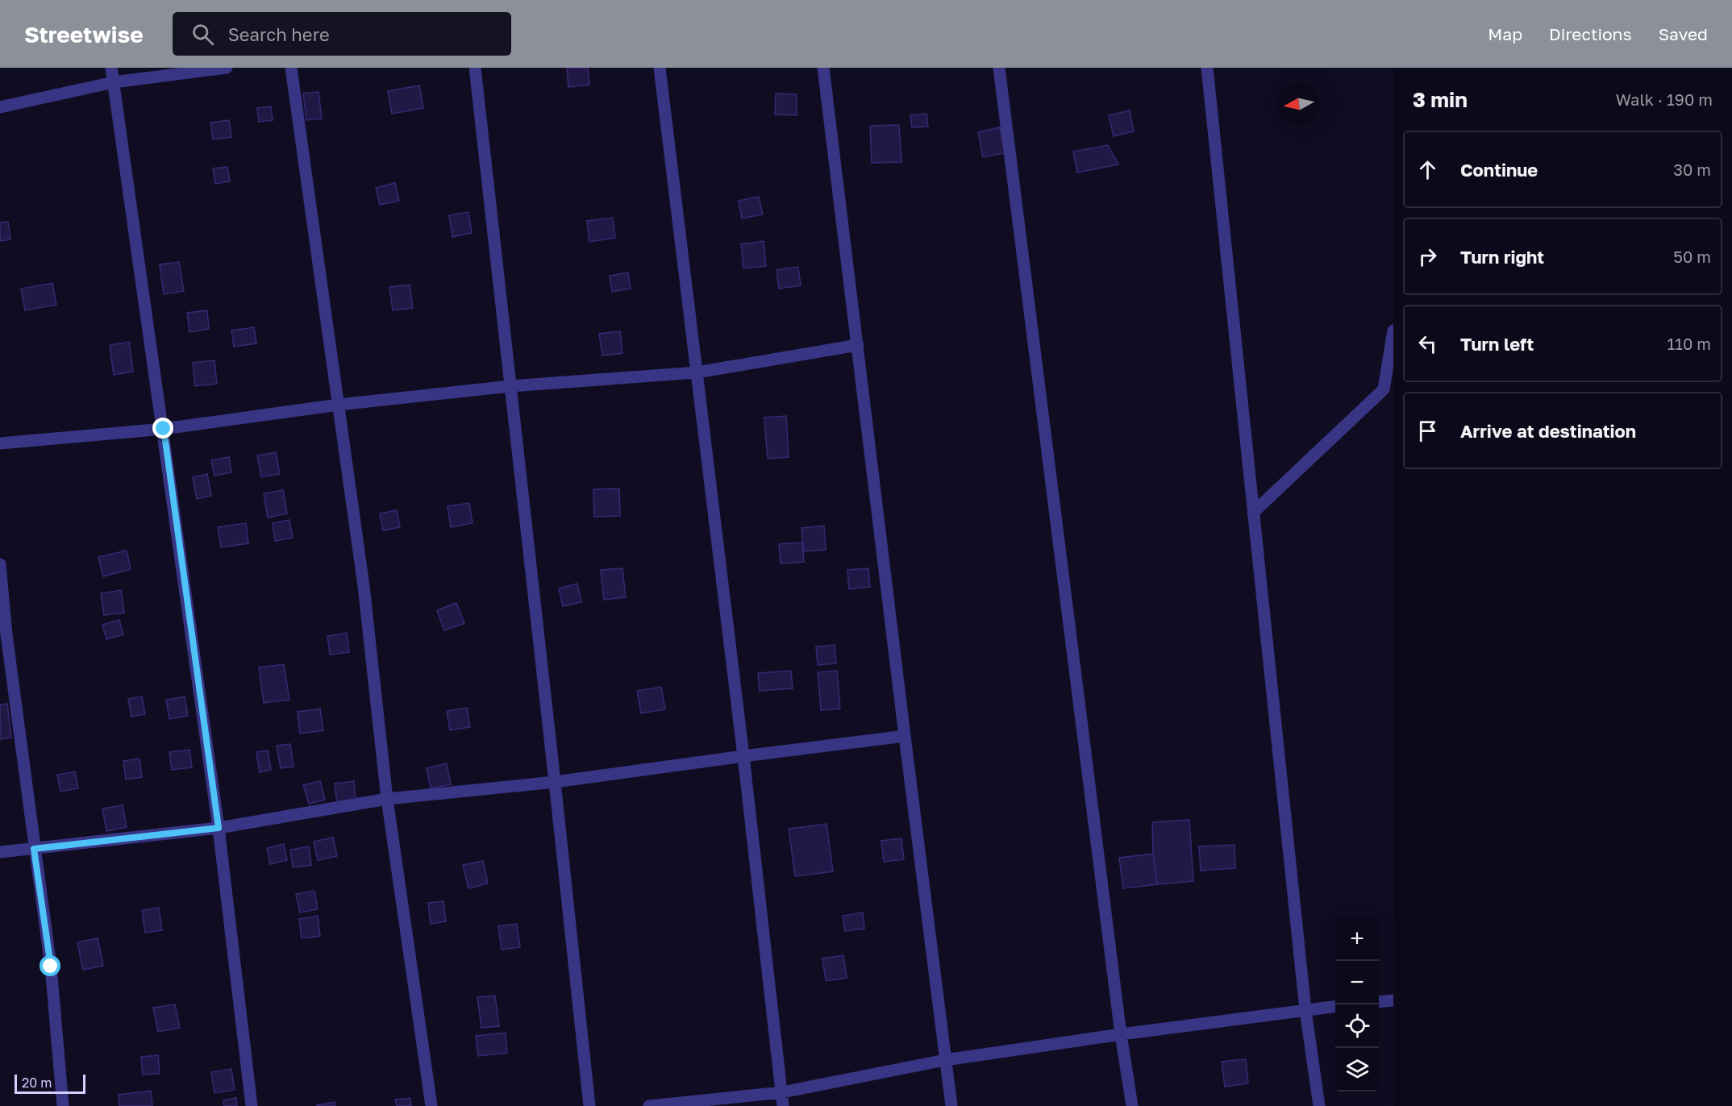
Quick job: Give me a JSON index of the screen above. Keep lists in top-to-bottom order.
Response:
{
  "scale_bar": "20 m",
  "north": "left",
  "page": {
    "header": "Streetwise",
    "search": "Search here",
    "nav": ["Map", "Directions", "Saved"],
    "heading": ["3 min", "Walk · 190 m"],
    "list": [
      ["Continue", "30 m"],
      ["Turn right", "50 m"],
      ["Turn left", "110 m"],
      "Arrive at destination"
    ],
    "map_buttons": ["+", "−"],
    "scale": "20 m"
  }
}
